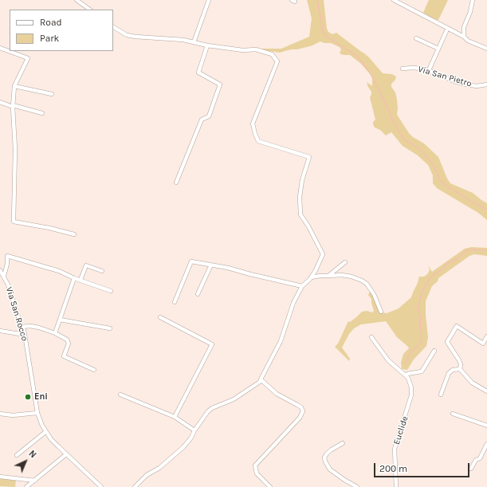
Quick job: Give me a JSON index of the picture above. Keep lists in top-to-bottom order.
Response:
{
  "streets": {
    "street": ["Via San Pietro", "Via San Rocco", "Euclide"]
  },
  "places": ["Eni"],
  "legend": ["Road", "Park"],
  "scale_bar": "200 m",
  "north": "top right"
}
